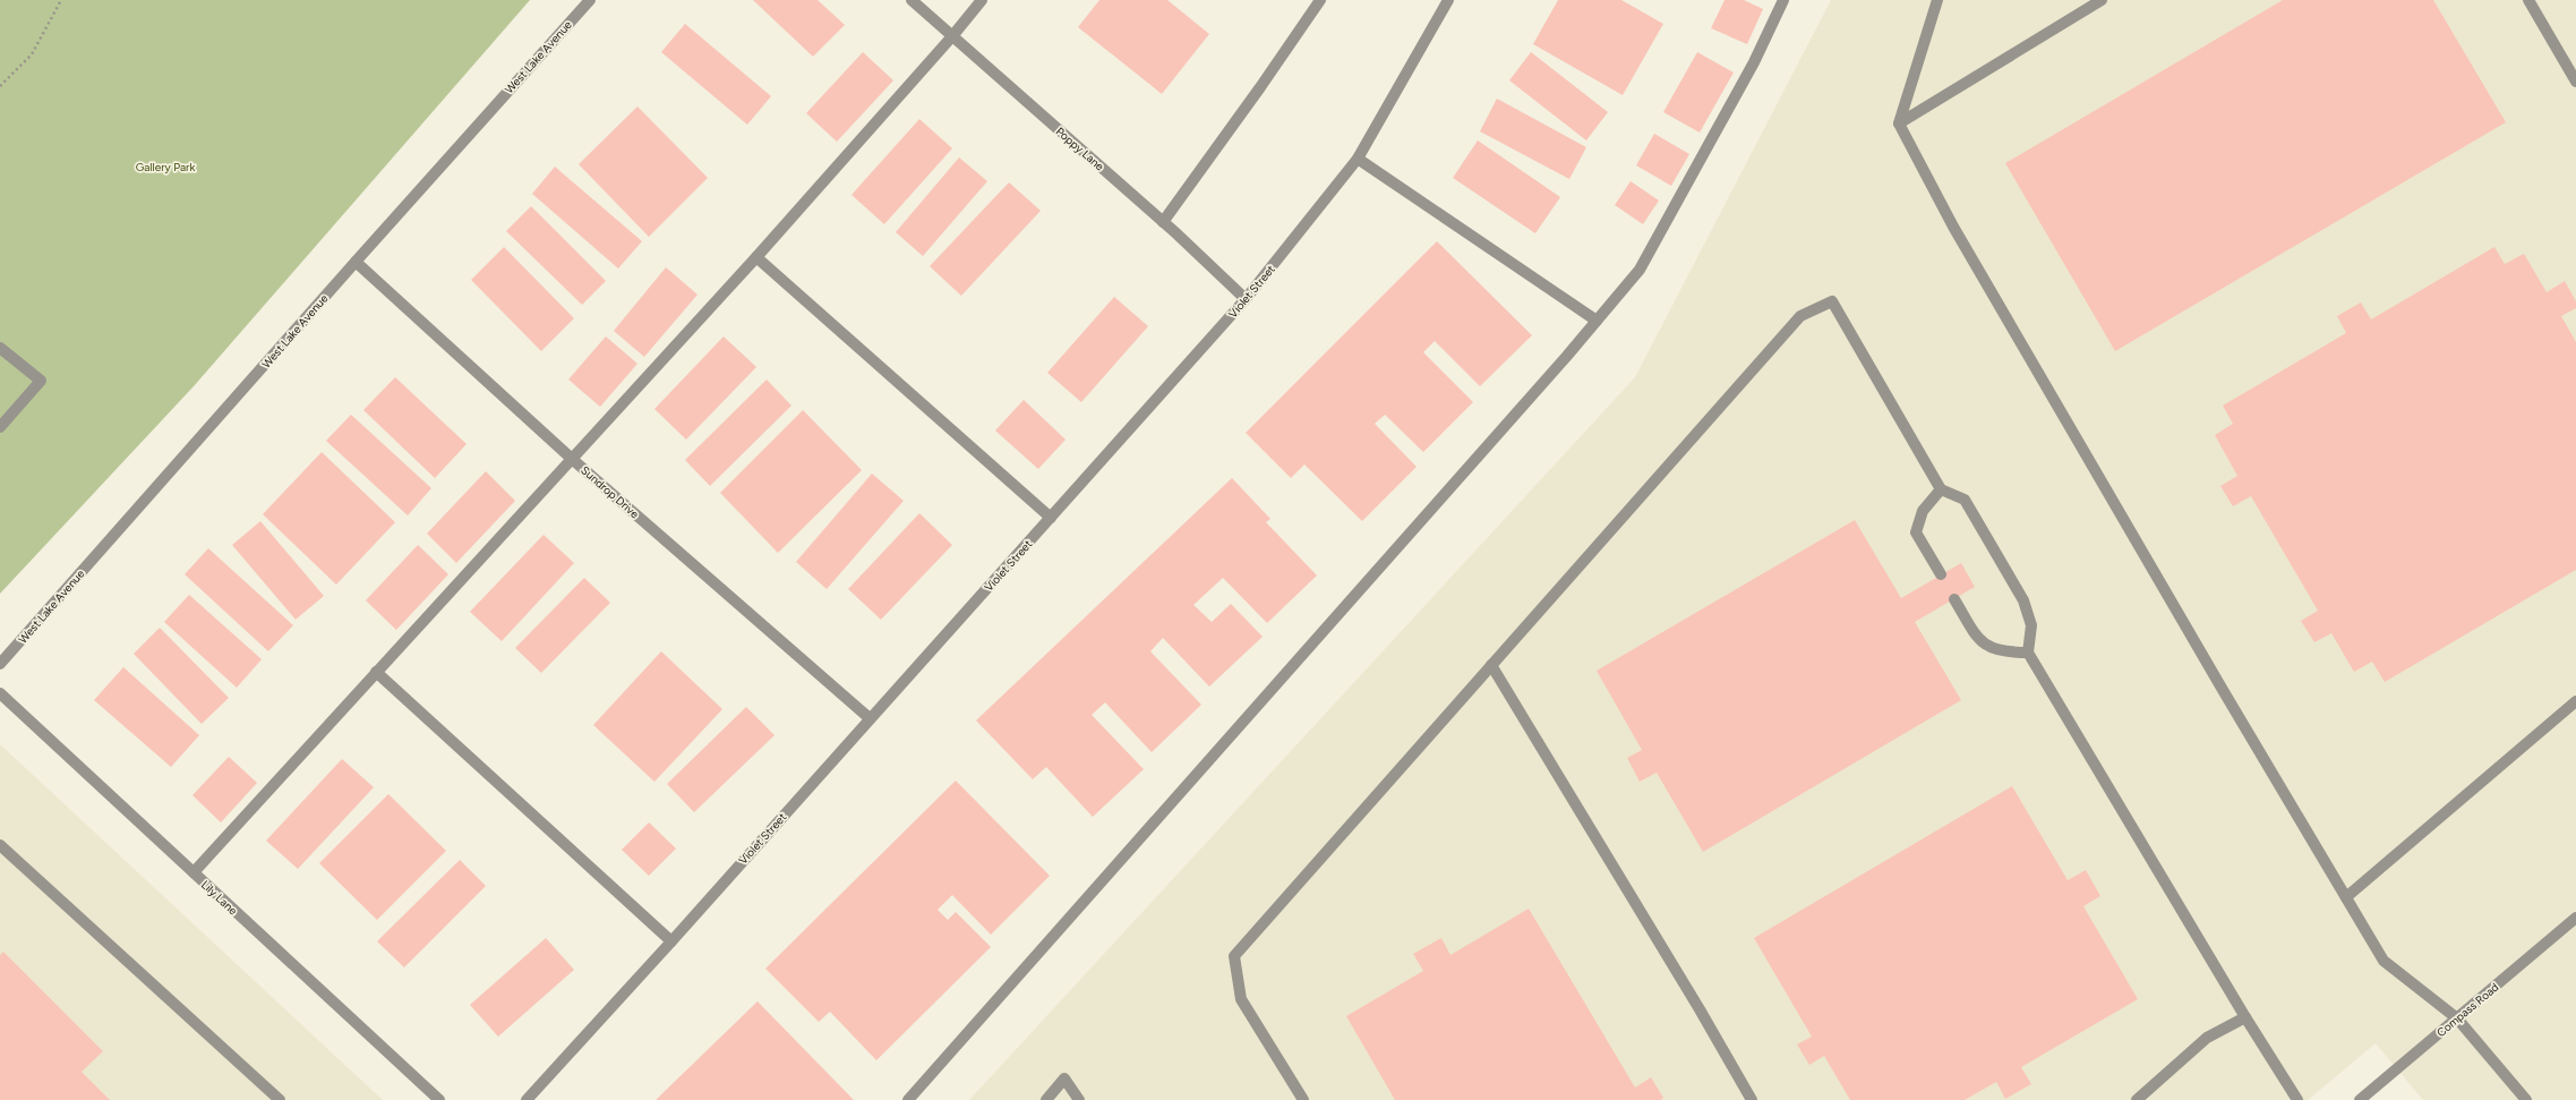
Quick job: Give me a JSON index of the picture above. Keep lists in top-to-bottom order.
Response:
{
  "streets": {
    "street": [
      "West Lake Avenue",
      "Poppy Lane",
      "Violet Street",
      "Sundrop Drive",
      "Lily Lane",
      "Compass Road"
    ]
  },
  "crossings": [
    ["West Lake Avenue", "Sundrop Drive"],
    ["Poppy Lane", "Violet Street"],
    ["Violet Street", "Sundrop Drive"]
  ],
  "parks": ["Gallery Park"]
}
